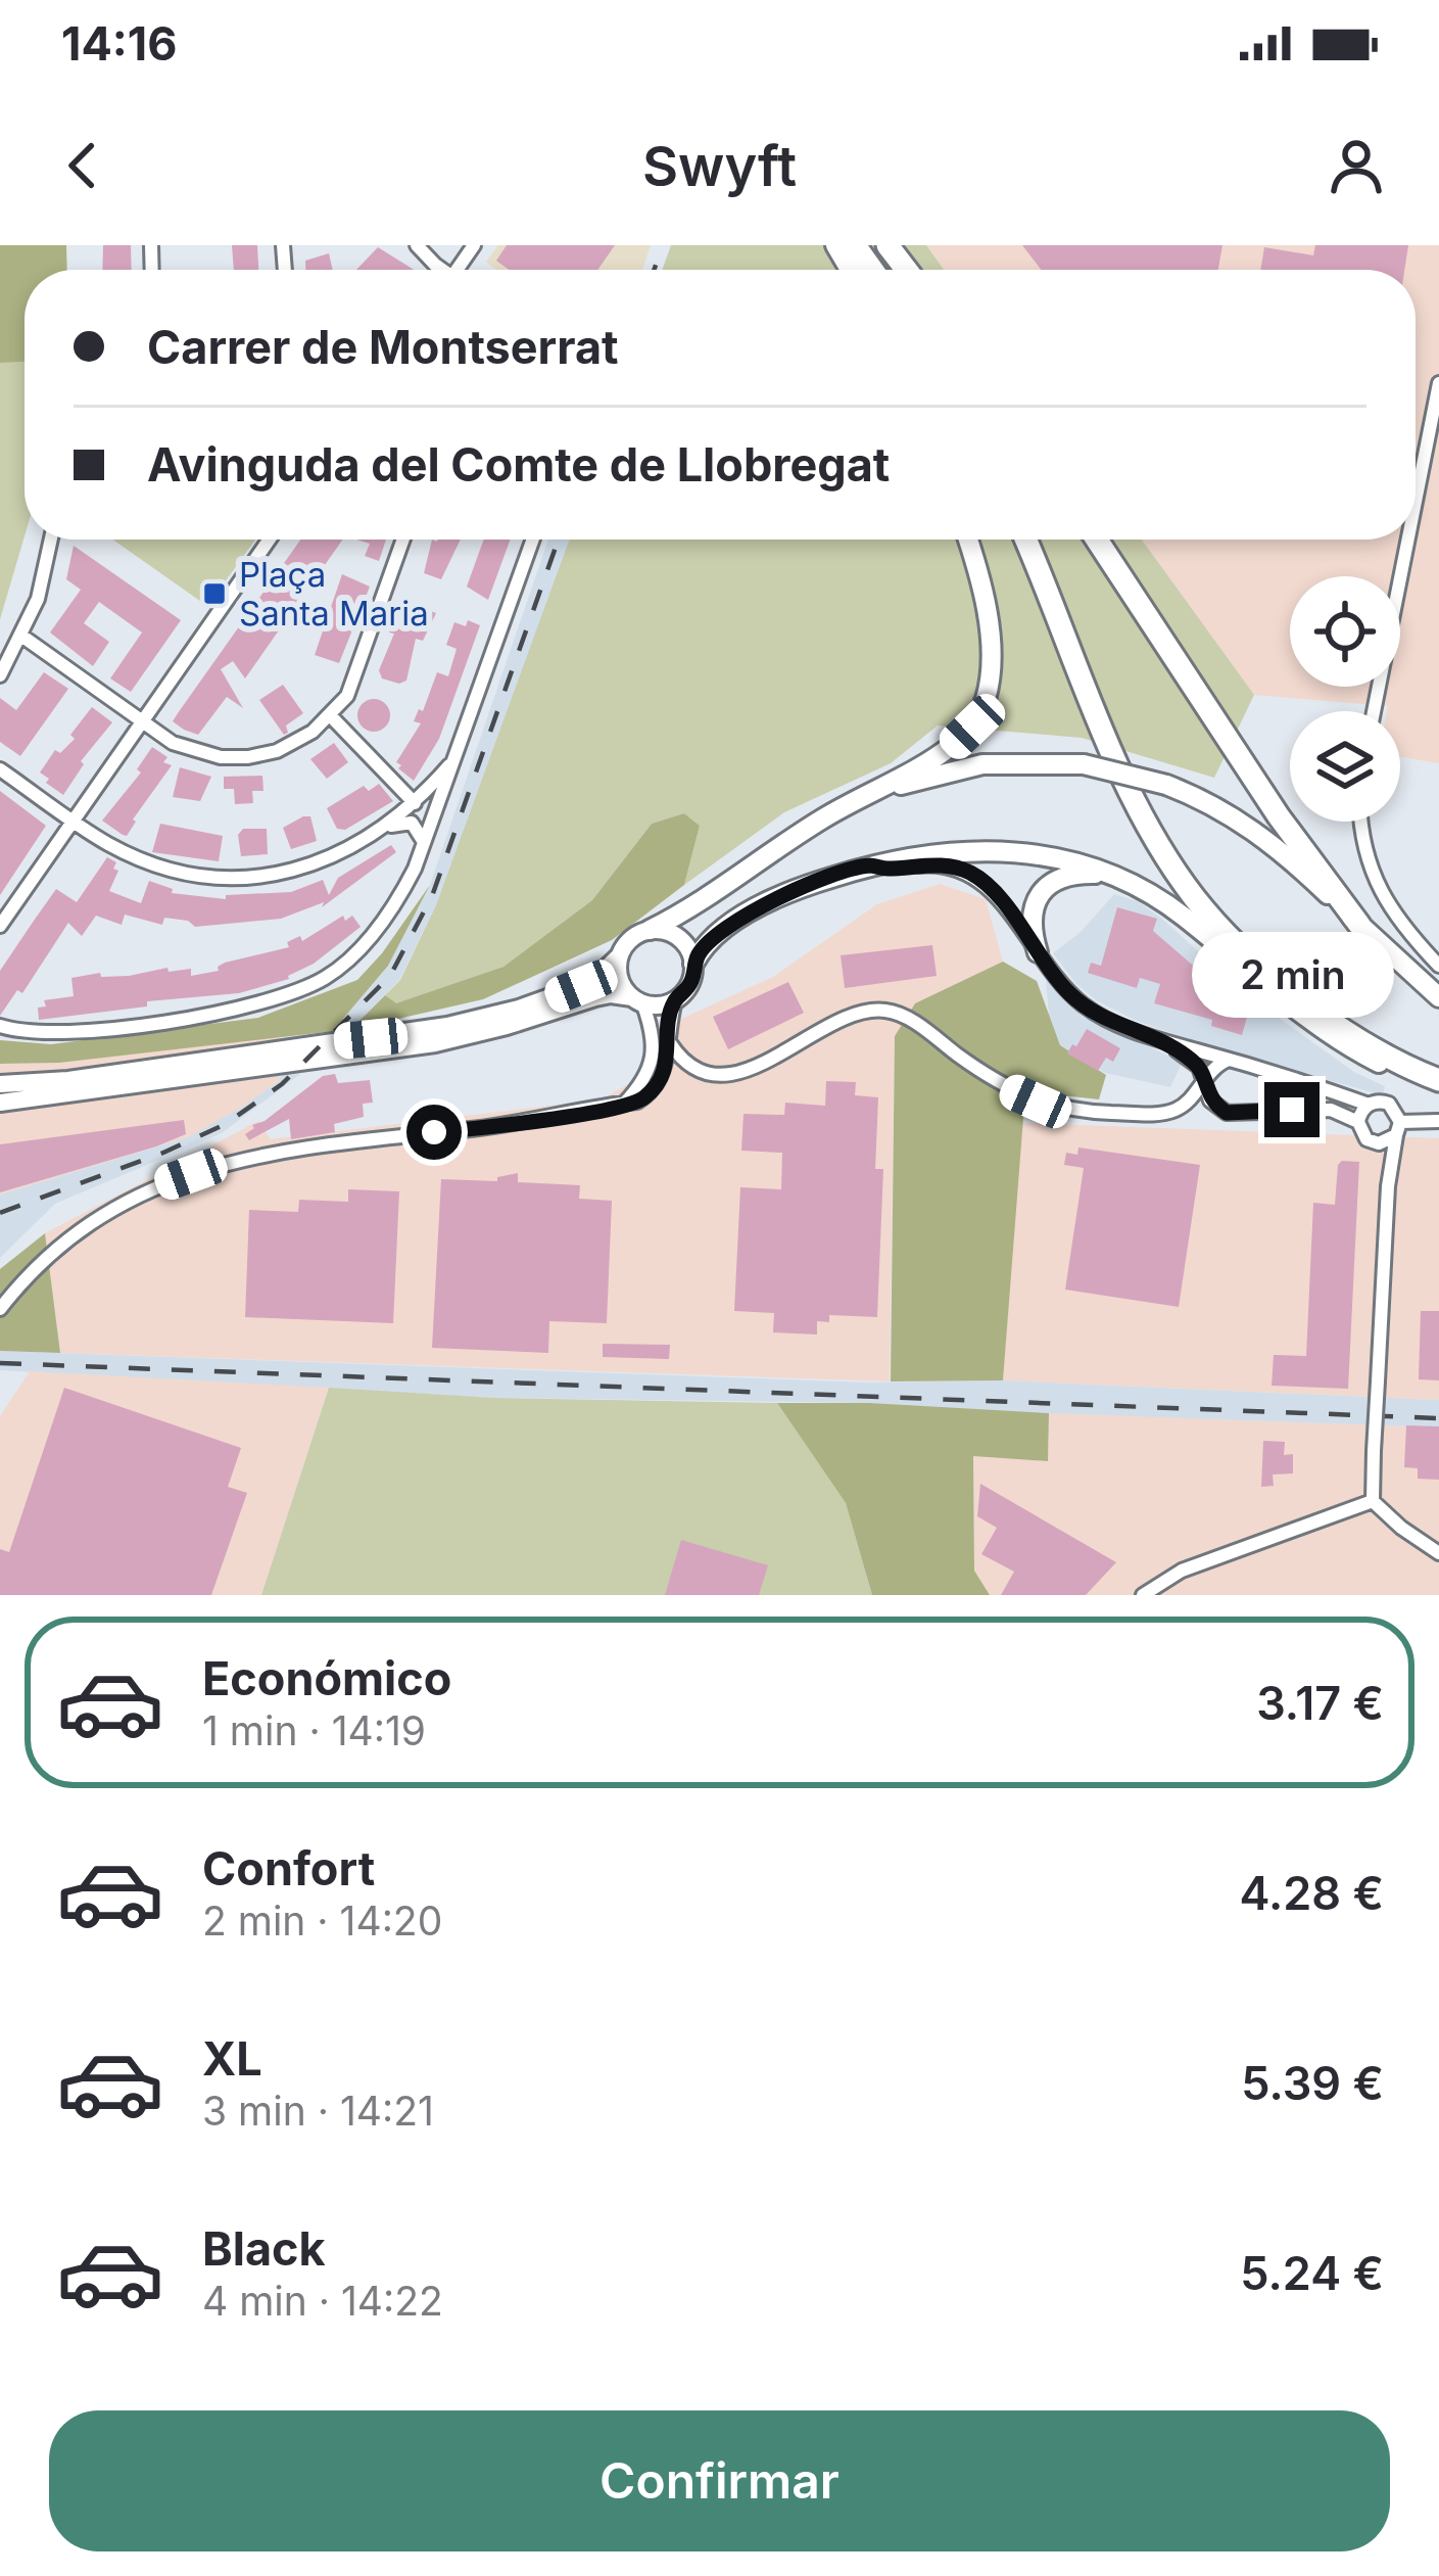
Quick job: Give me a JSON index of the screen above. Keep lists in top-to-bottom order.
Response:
{
  "places": {
    "transit": ["Plaça Santa Maria"]
  },
  "page": {
    "status": "14:16",
    "header": "Swyft",
    "banner": ["Carrer de Montserrat", "Avinguda del Comte de Llobregat"],
    "bubble": "2 min",
    "list": [
      {
        "name": "Económico",
        "note": "1 min · 14:19",
        "value": "3.17 €"
      },
      {
        "name": "Confort",
        "note": "2 min · 14:20",
        "value": "4.28 €"
      },
      {
        "name": "XL",
        "note": "3 min · 14:21",
        "value": "5.39 €"
      },
      {
        "name": "Black",
        "note": "4 min · 14:22",
        "value": "5.24 €"
      }
    ],
    "buttons": "Confirmar"
  }
}
